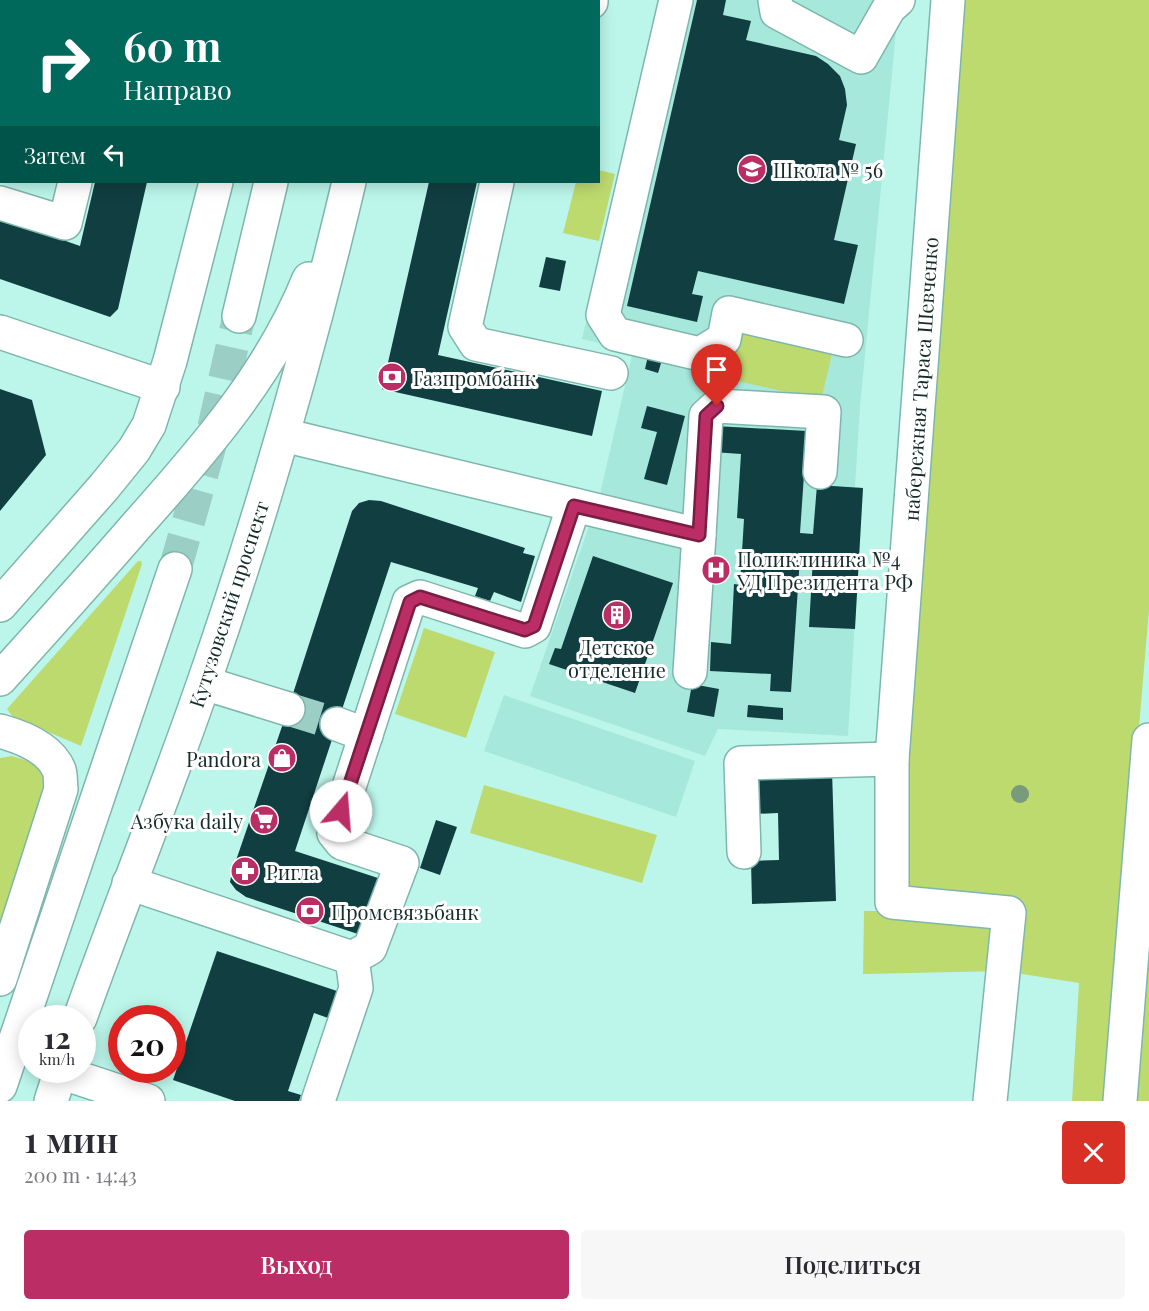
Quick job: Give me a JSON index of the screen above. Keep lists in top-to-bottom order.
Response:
{
  "streets": {
    "main road": ["набережная Тараса Шевченко", "Кутузовский проспект"]
  },
  "places": {
    "school or university": ["Школа № 56"],
    "bank": ["Газпромбанк", "Промсвязьбанк"],
    "hospital": ["Поликлиника №4 УД Президента РФ"],
    "building": ["Детское отделение"],
    "shop": ["Pandora"],
    "supermarket": ["Азбука daily"],
    "pharmacy": ["Ригла"]
  },
  "page": {
    "turn": ["60 m", "Направо"],
    "then": "Затем",
    "speed": "12 km/h",
    "limit": "20",
    "heading": ["1 мин", "200 m · 14:43"],
    "buttons": ["Выход", "Поделиться"]
  }
}
